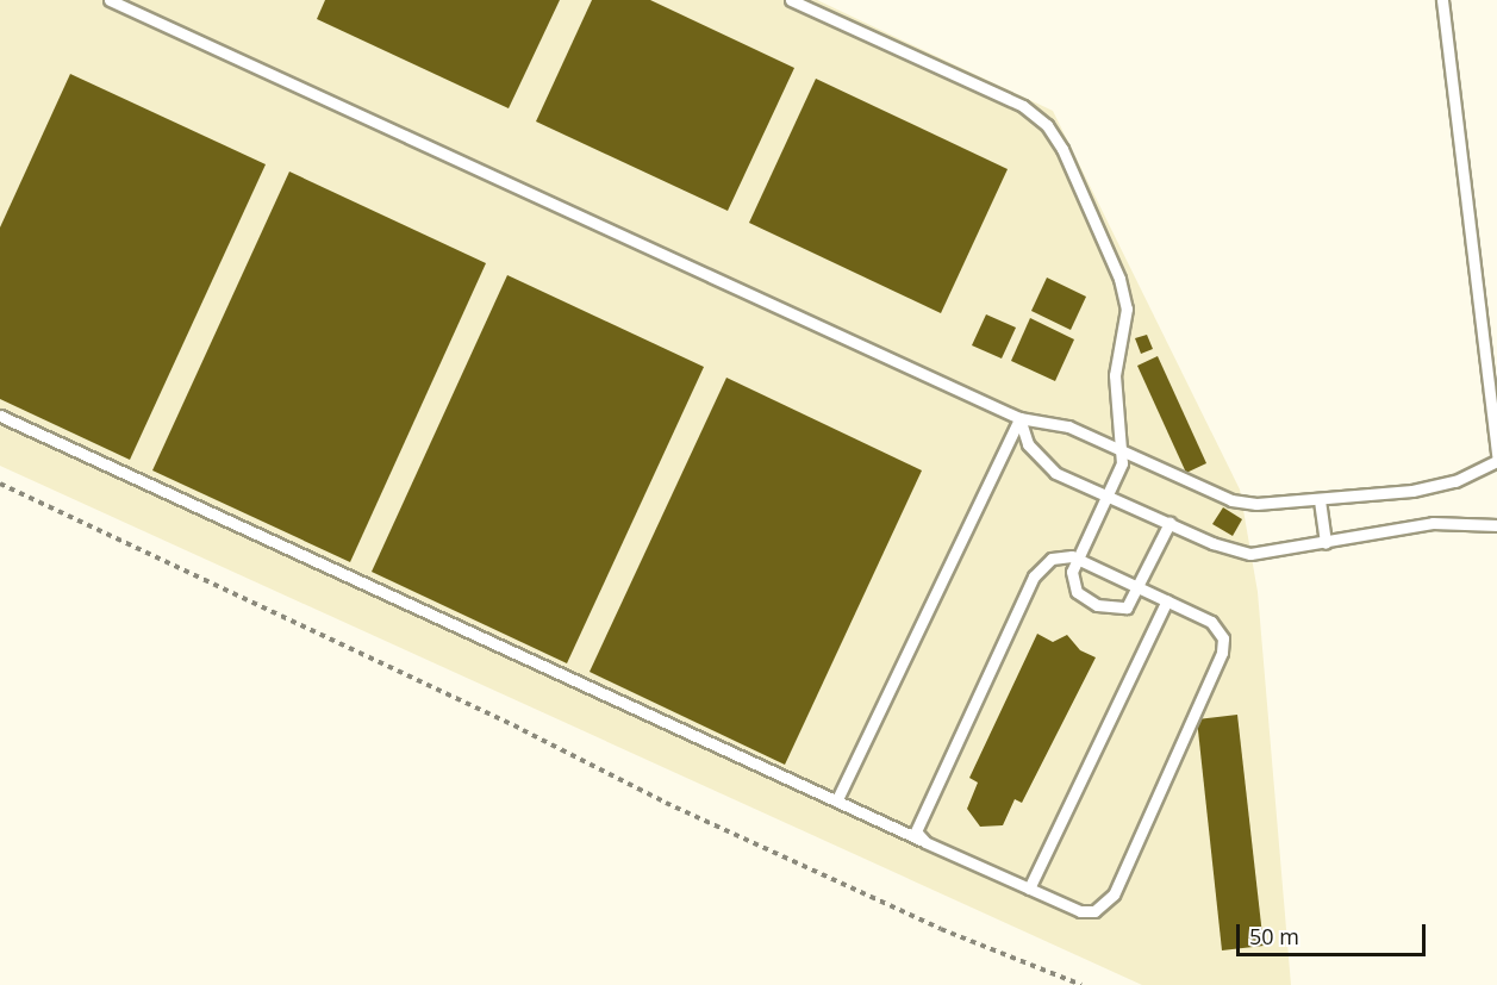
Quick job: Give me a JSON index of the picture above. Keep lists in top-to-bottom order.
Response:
{
  "scale_bar": "50 m"
}
